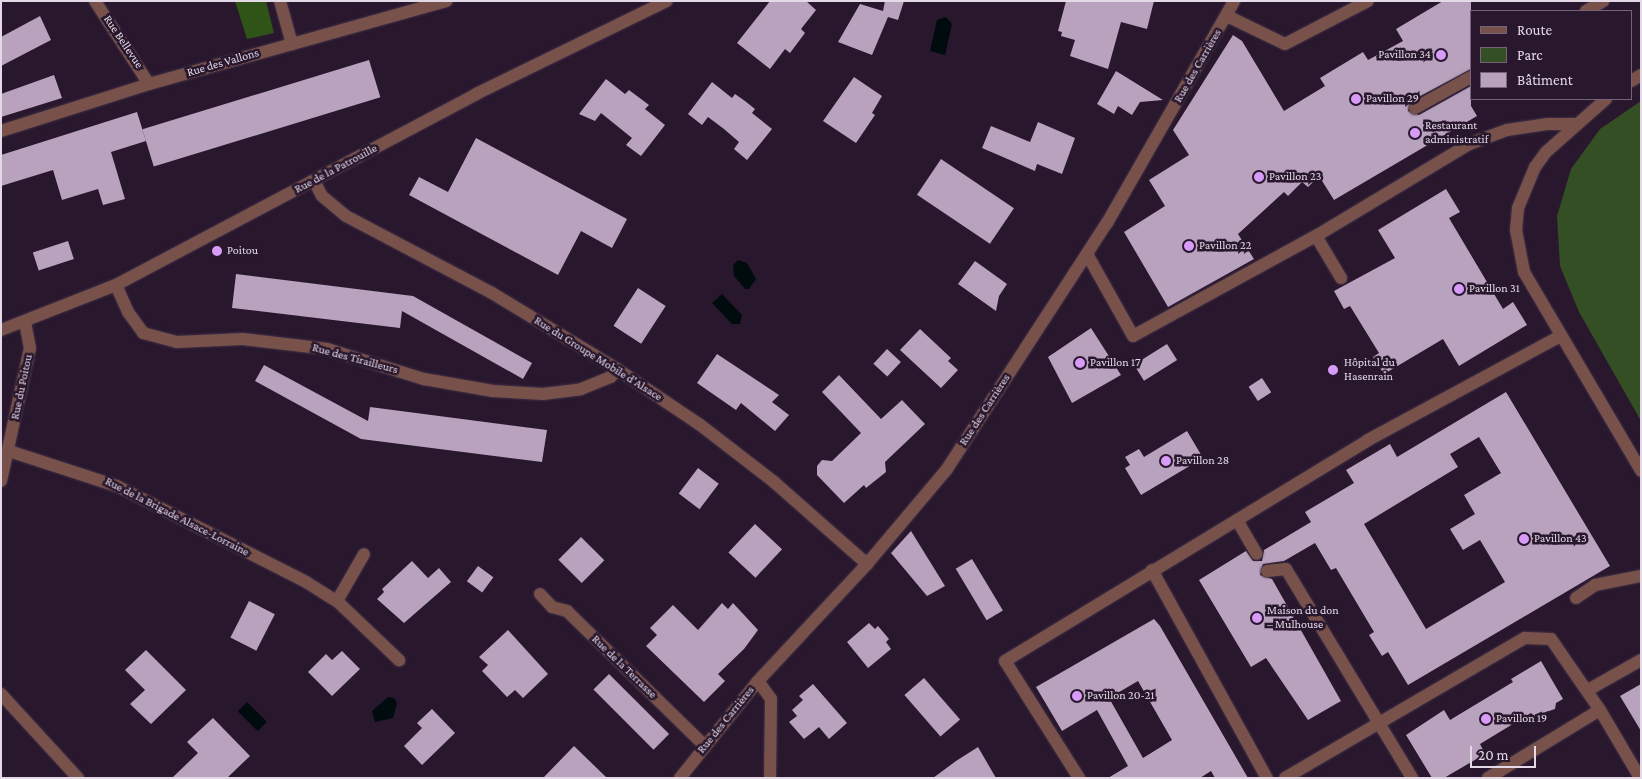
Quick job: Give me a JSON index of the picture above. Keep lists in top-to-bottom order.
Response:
{
  "streets": {
    "street": [
      "Rue Bellevue",
      "Rue des Vallons",
      "Rue des Carrières",
      "Rue de la Patrouille",
      "Rue des Tirailleurs",
      "Rue du Groupe Mobile d'Alsace",
      "Rue du Poitou",
      "Rue de la Brigade Alsace-Lorraine",
      "Rue de la Terrasse"
    ]
  },
  "crossings": [
    ["Rue Bellevue", "Rue des Vallons"],
    ["Rue des Carrières", "Rue du Groupe Mobile d'Alsace"],
    ["Rue des Carrières", "Rue de la Terrasse"],
    ["Rue de la Patrouille", "Rue des Tirailleurs"],
    ["Rue de la Patrouille", "Rue du Groupe Mobile d'Alsace"],
    ["Rue de la Patrouille", "Rue du Poitou"],
    ["Rue des Tirailleurs", "Rue du Groupe Mobile d'Alsace"],
    ["Rue du Poitou", "Rue de la Brigade Alsace-Lorraine"]
  ],
  "places": [
    "Pavillon 34",
    "Pavillon 29",
    "Restaurant administratif",
    "Pavillon 23",
    "Pavillon 22",
    "Poitou",
    "Pavillon 31",
    "Pavillon 17",
    "Hôpital du Hasenrain",
    "Pavillon 28",
    "Pavillon 43",
    "Maison du don – Mulhouse",
    "Pavillon 20-21",
    "Pavillon 19"
  ],
  "legend": ["Route", "Parc", "Bâtiment"],
  "scale_bar": "20 m"
}
